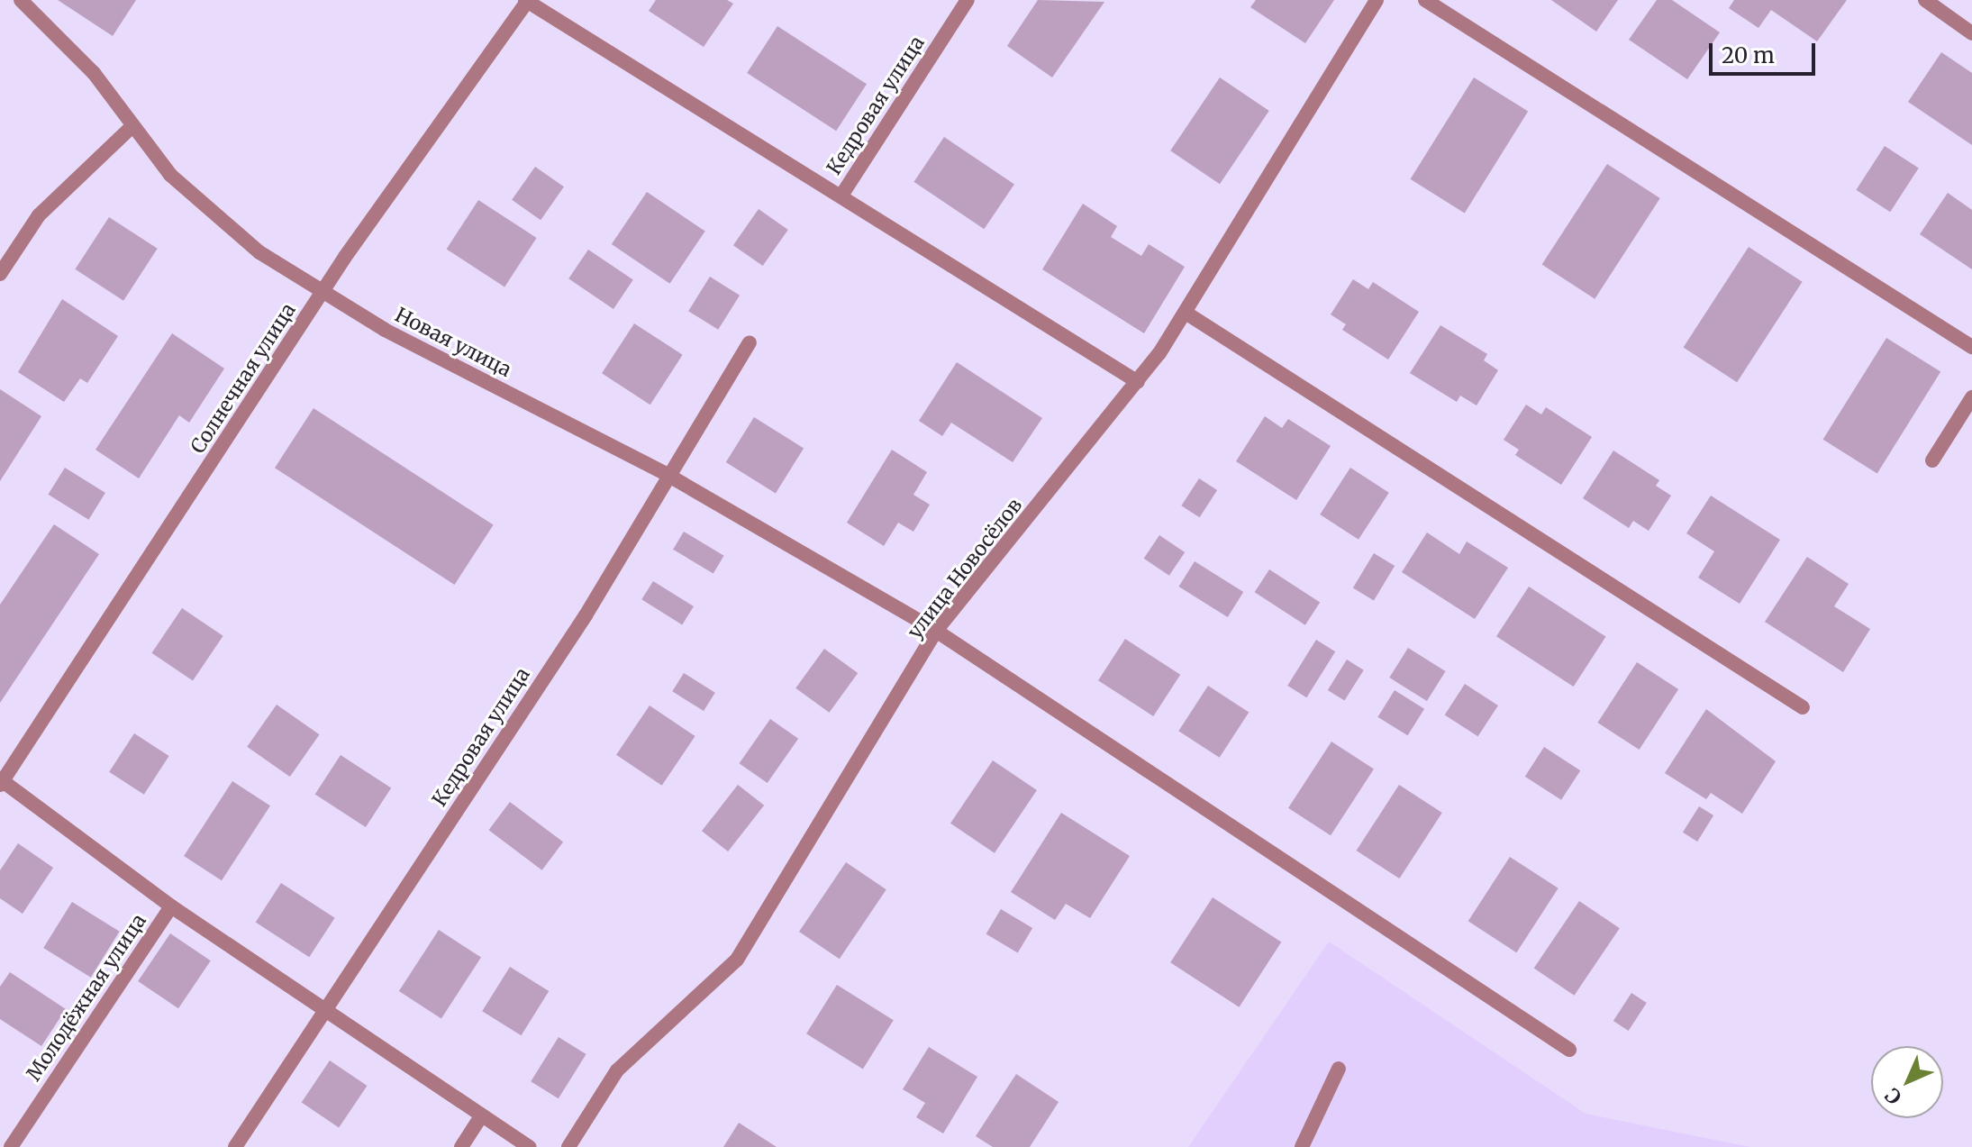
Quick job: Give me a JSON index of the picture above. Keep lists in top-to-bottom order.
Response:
{
  "streets": {
    "street": [
      "Кедровая улица",
      "Новая улица",
      "Солнечная улица",
      "улица Новосёлов",
      "Молодёжная улица"
    ]
  },
  "crossings": [
    ["Кедровая улица", "Новая улица"],
    ["Новая улица", "Солнечная улица"],
    ["Новая улица", "улица Новосёлов"]
  ],
  "scale_bar": "20 m",
  "north": "bottom left"
}
